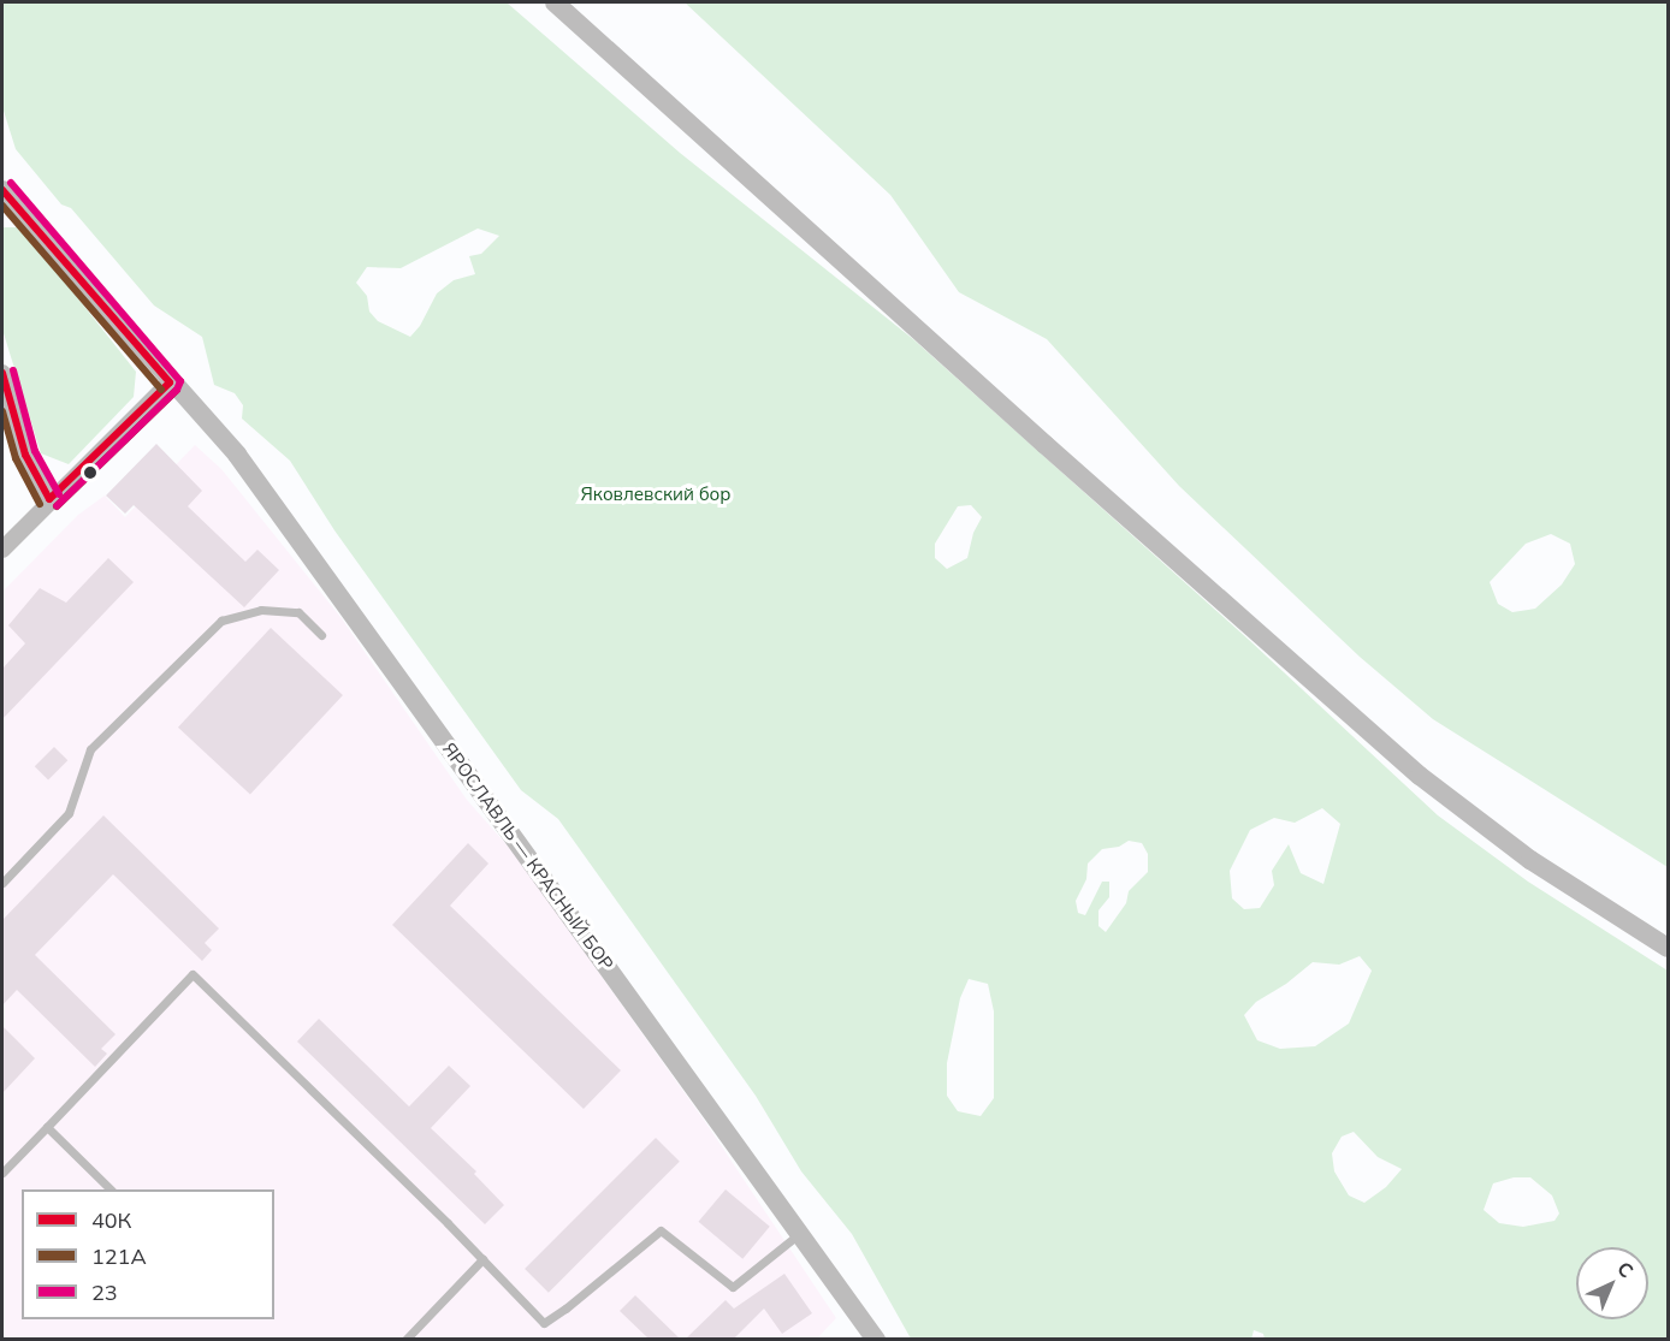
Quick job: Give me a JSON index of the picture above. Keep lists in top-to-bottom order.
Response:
{
  "streets": {
    "street": ["ЯРОСЛАВЛЬ — КРАСНЫЙ БОР"]
  },
  "parks": ["Яковлевский бор"],
  "lines": ["transit line 23", "transit line 40К", "transit line 121А"],
  "legend": ["40К", "121А", "23"],
  "north": "top right"
}
